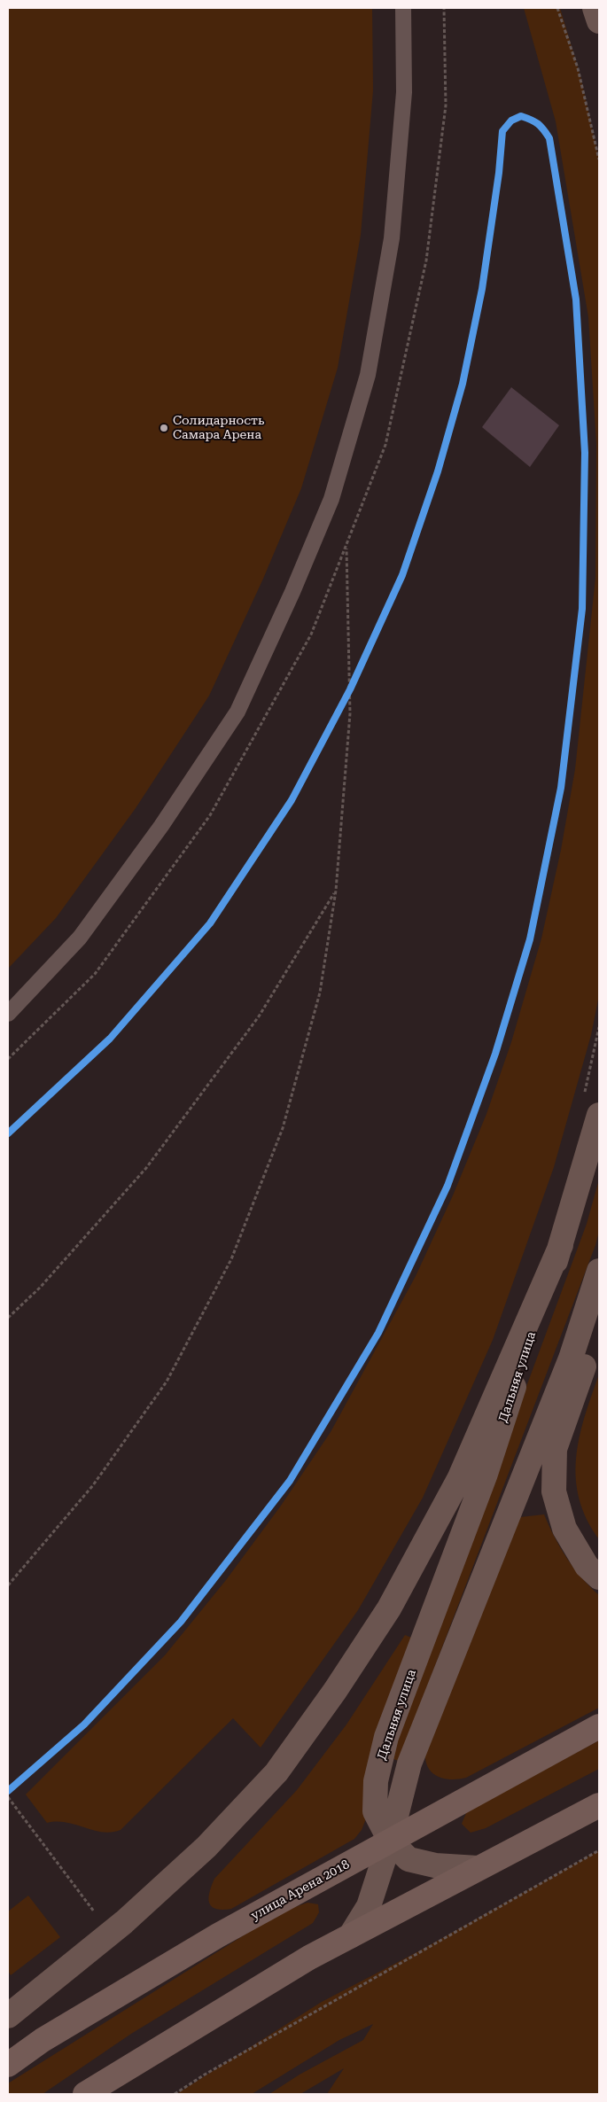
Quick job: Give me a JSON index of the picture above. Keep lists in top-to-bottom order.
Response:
{
  "streets": {
    "main road": ["Дальняя улица", "улица Арена 2018"]
  },
  "crossings": [
    ["Дальняя улица", "улица Арена 2018"]
  ],
  "places": ["Солидарность Самара Арена"]
}
